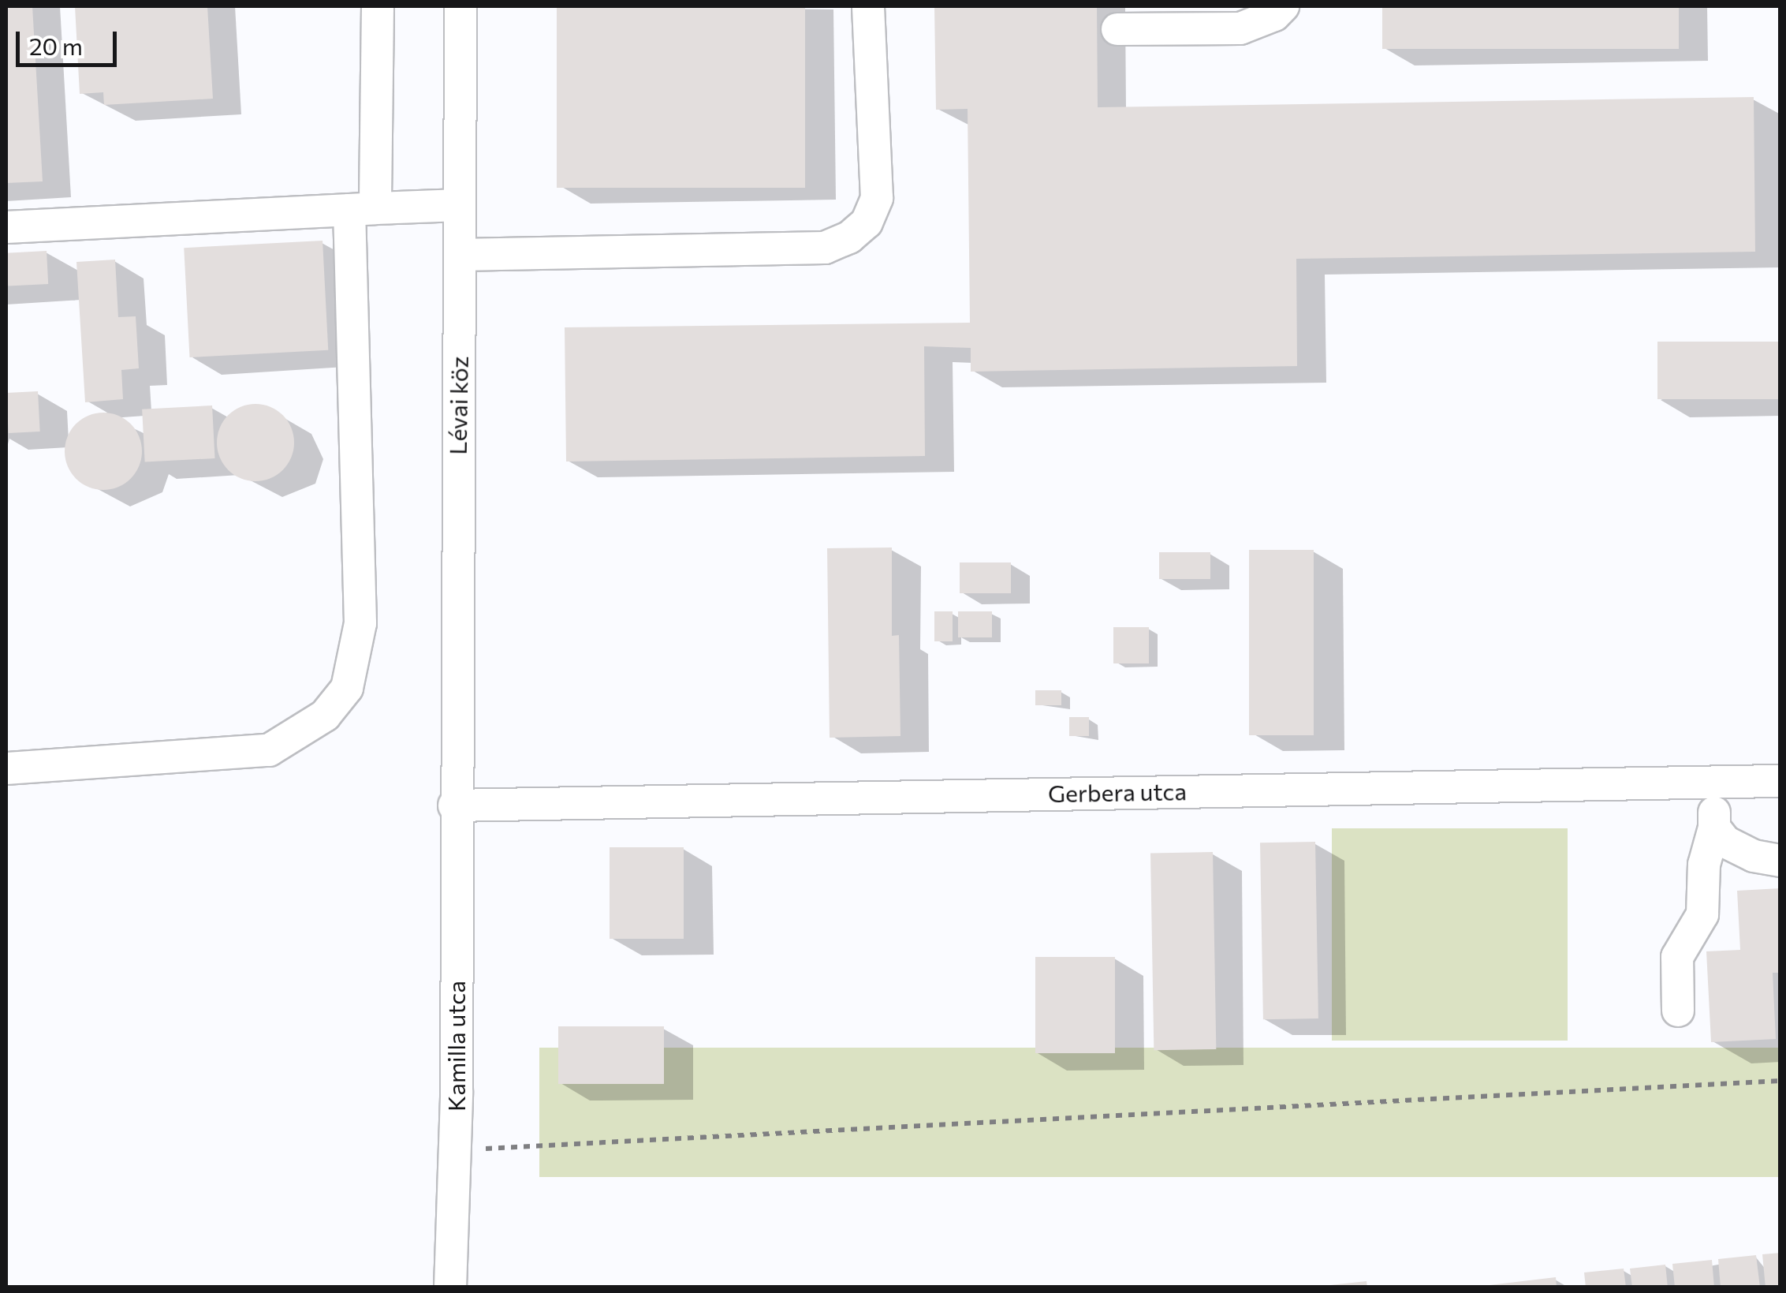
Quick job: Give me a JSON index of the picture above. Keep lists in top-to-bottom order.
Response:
{
  "streets": {
    "street": ["Lévai köz", "Gerbera utca", "Kamilla utca"]
  },
  "crossings": [
    ["Lévai köz", "Gerbera utca"],
    ["Lévai köz", "Kamilla utca"],
    ["Gerbera utca", "Kamilla utca"]
  ],
  "scale_bar": "20 m"
}
